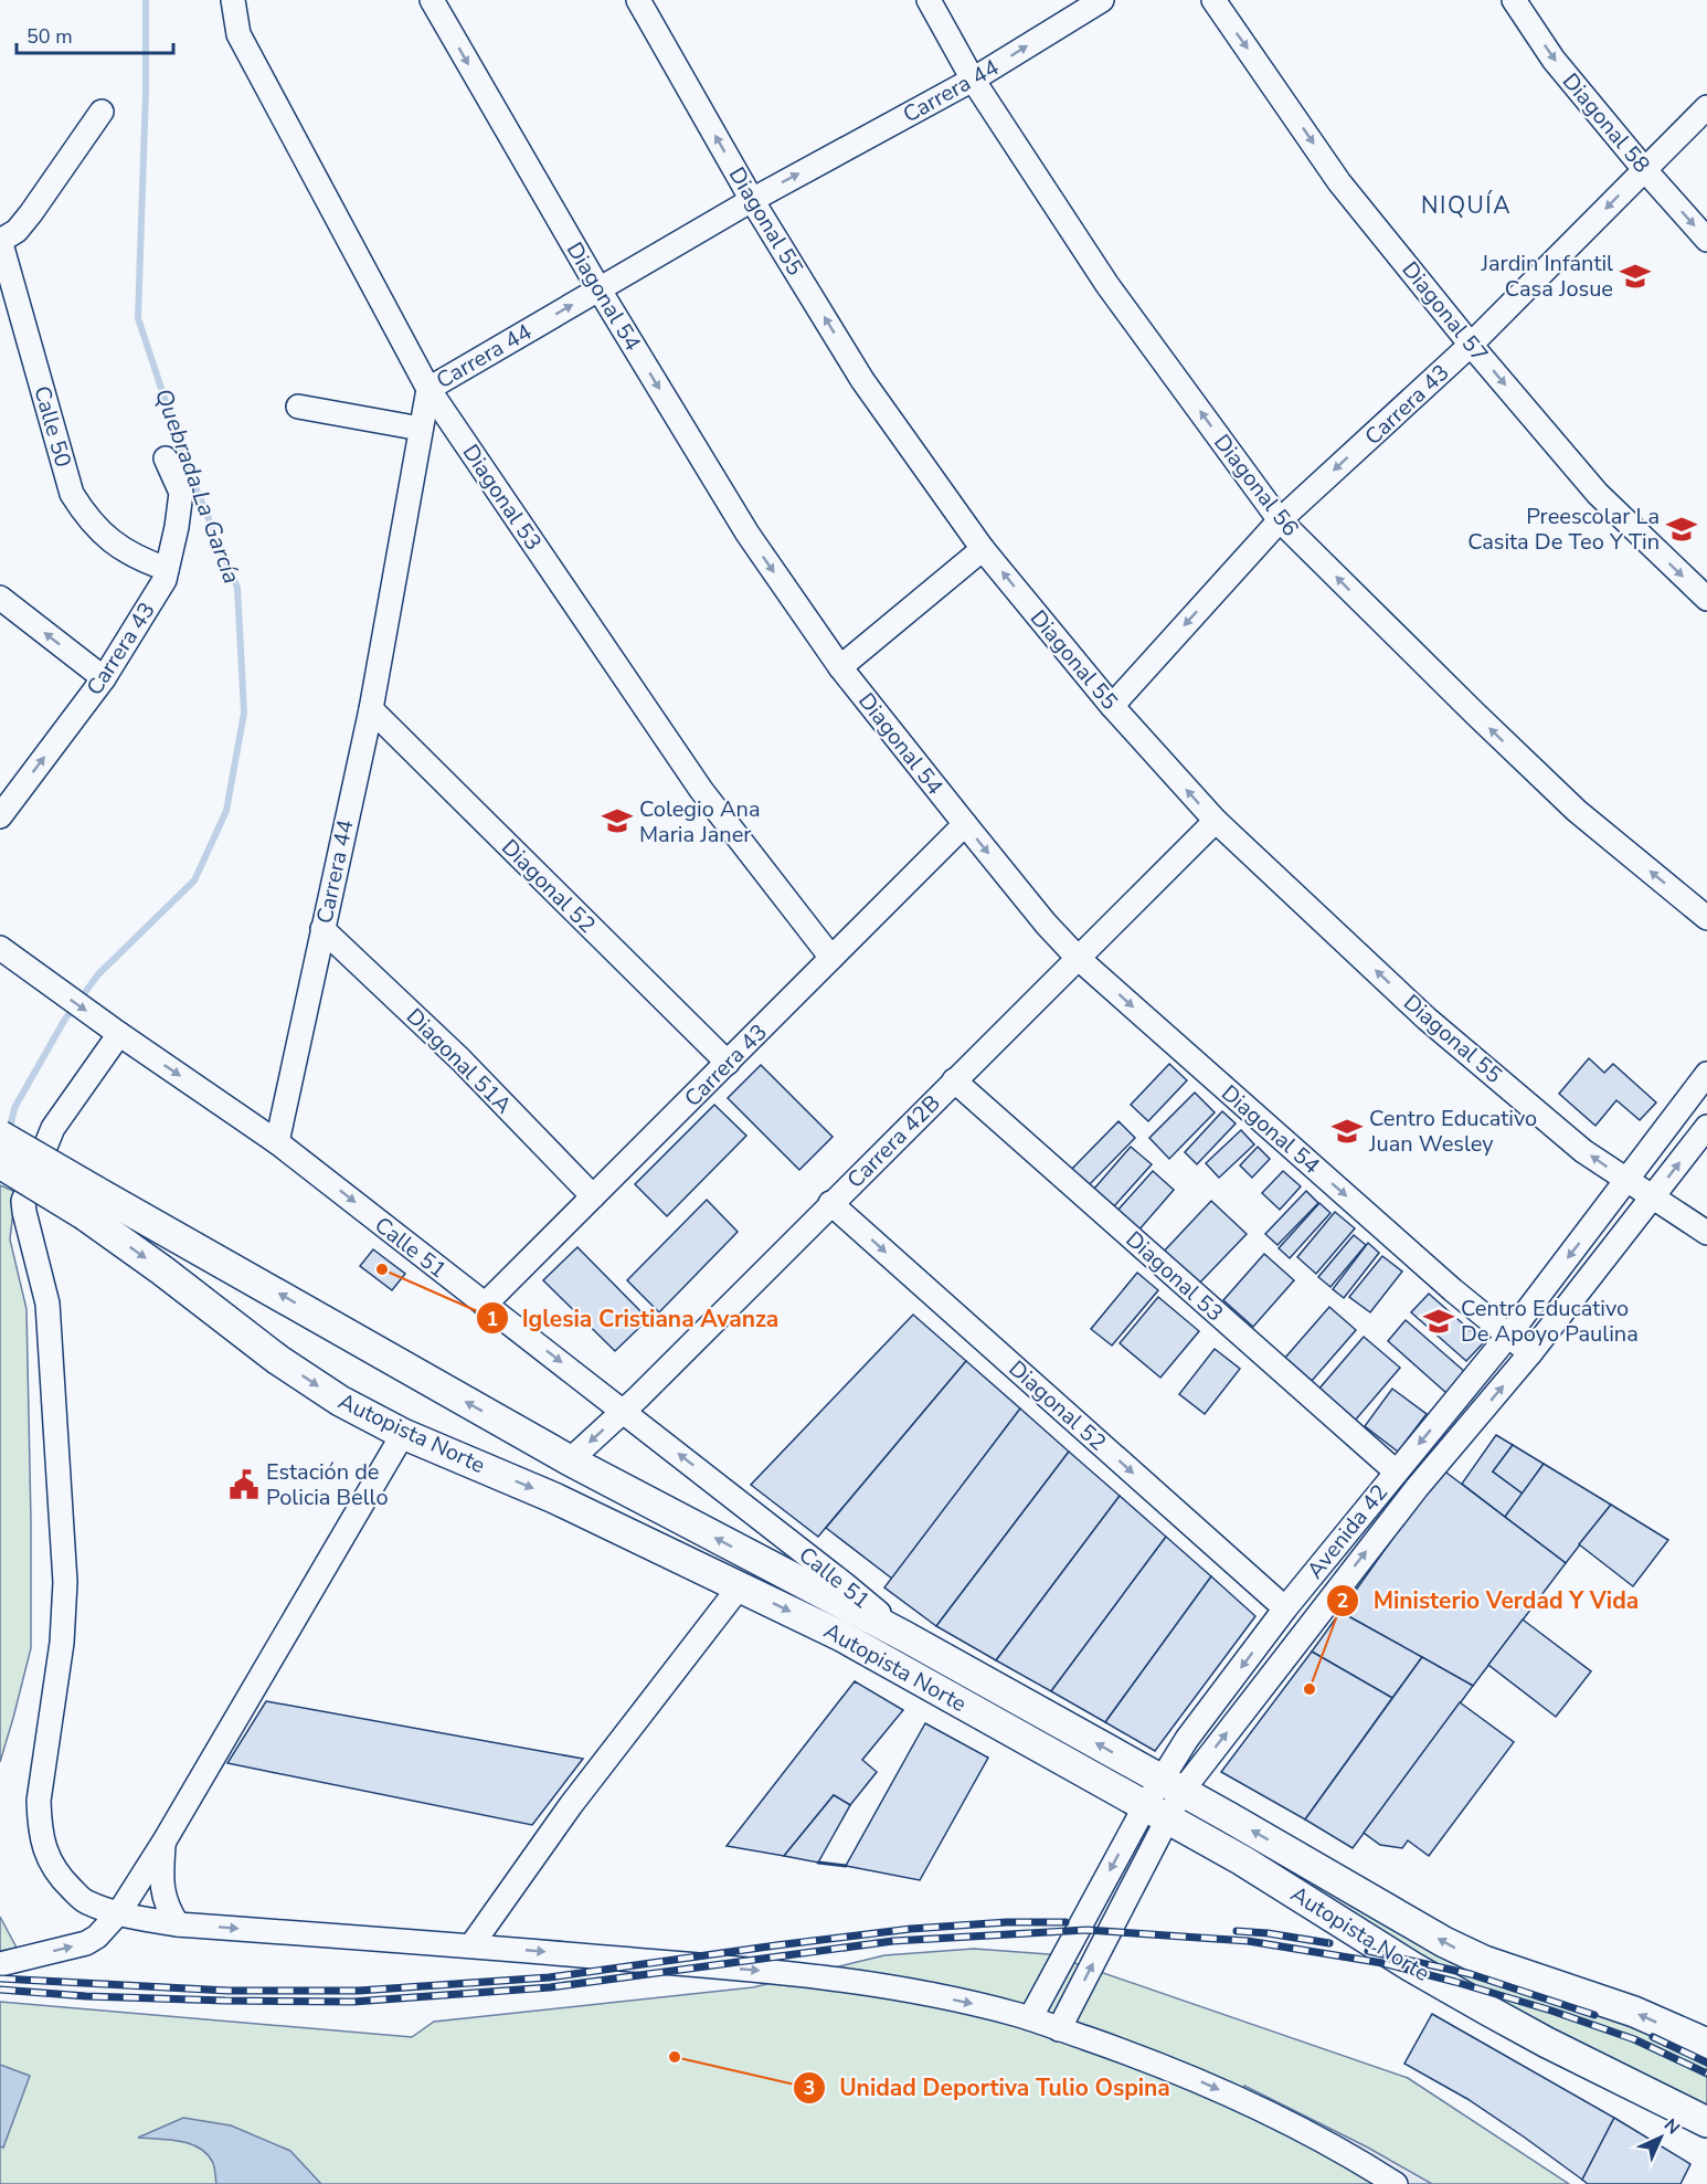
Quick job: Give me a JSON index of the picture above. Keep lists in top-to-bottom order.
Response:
{
  "streets": {
    "main road": ["Autopista Norte"],
    "street": [
      "Carrera 44",
      "Diagonal 58",
      "Diagonal 55",
      "Diagonal 54",
      "Diagonal 57",
      "Carrera 43",
      "Calle 50",
      "Diagonal 56",
      "Diagonal 53",
      "Diagonal 52",
      "Diagonal 51A",
      "Carrera 42B",
      "Calle 51",
      "Avenida 42"
    ]
  },
  "crossings": [
    ["Carrera 44", "Diagonal 55"],
    ["Carrera 44", "Diagonal 54"],
    ["Carrera 44", "Diagonal 56"],
    ["Carrera 44", "Diagonal 53"],
    ["Carrera 44", "Diagonal 52"],
    ["Carrera 44", "Diagonal 51A"],
    ["Carrera 44", "Calle 51"],
    ["Diagonal 58", "Carrera 43"],
    ["Diagonal 55", "Carrera 43"],
    ["Diagonal 55", "Carrera 42B"],
    ["Diagonal 55", "Avenida 42"],
    ["Diagonal 54", "Carrera 43"],
    ["Diagonal 54", "Carrera 42B"],
    ["Diagonal 54", "Avenida 42"],
    ["Diagonal 57", "Carrera 43"],
    ["Carrera 43", "Calle 50"],
    ["Carrera 43", "Diagonal 56"],
    ["Carrera 43", "Diagonal 53"],
    ["Carrera 43", "Diagonal 52"],
    ["Carrera 43", "Diagonal 51A"],
    ["Carrera 43", "Calle 51"],
    ["Diagonal 53", "Carrera 42B"],
    ["Diagonal 53", "Avenida 42"],
    ["Diagonal 52", "Carrera 42B"],
    ["Diagonal 52", "Avenida 42"],
    ["Carrera 42B", "Calle 51"],
    ["Carrera 42B", "Autopista Norte"],
    ["Calle 51", "Autopista Norte"],
    ["Autopista Norte", "Avenida 42"]
  ],
  "one_way": [
    "Carrera 44",
    "Diagonal 58",
    "Diagonal 55",
    "Diagonal 54",
    "Diagonal 57",
    "Diagonal 56",
    "Diagonal 52"
  ],
  "districts": ["NIQUÍA"],
  "water": ["Quebrada La García"],
  "places": {
    "school or university": [
      "Jardin Infantil Casa Josue",
      "Preescolar La Casita De Teo Y Tin",
      "Colegio Ana Maria Janer",
      "Centro Educativo Juan Wesley",
      "Centro Educativo De Apoyo Paulina"
    ],
    "other": ["Iglesia Cristiana Avanza", "Ministerio Verdad Y Vida", "Unidad Deportiva Tulio Ospina"],
    "public building": ["Estación de Policia Bello"]
  },
  "scale_bar": "50 m",
  "north": "top right"
}
